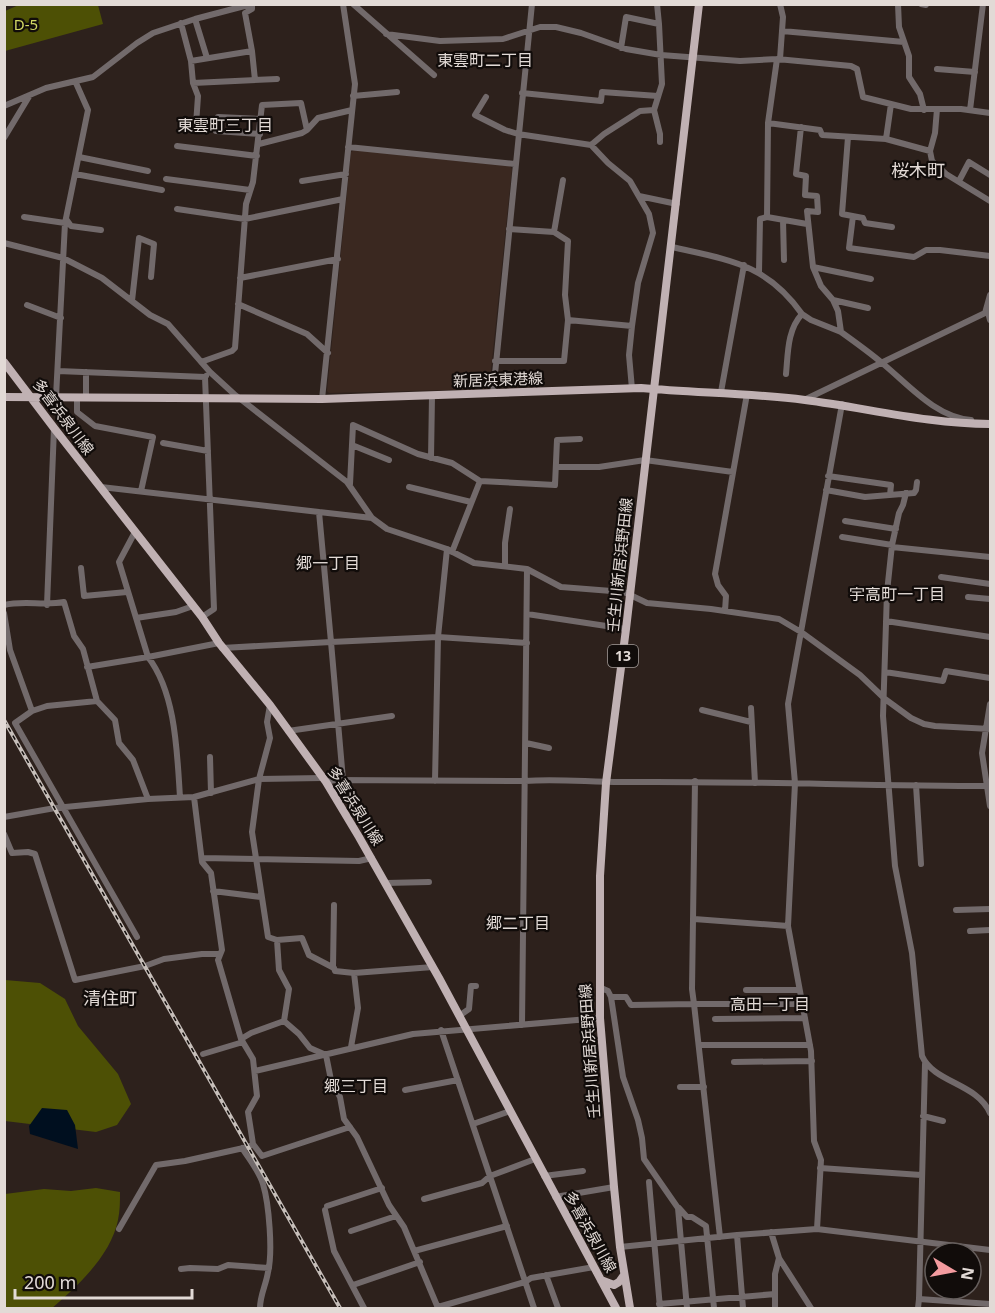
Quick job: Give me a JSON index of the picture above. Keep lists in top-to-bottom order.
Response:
{
  "streets": {
    "main road": [
      "新居浜東港線",
      "多喜浜泉川線",
      "壬生川新居浜野田線",
      "13"
    ]
  },
  "crossings": [
    ["新居浜東港線", "多喜浜泉川線"],
    ["新居浜東港線", "壬生川新居浜野田線"]
  ],
  "districts": [
    "東雲町二丁目",
    "東雲町三丁目",
    "桜木町",
    "郷一丁目",
    "宇高町一丁目",
    "郷二丁目",
    "清住町",
    "高田一丁目",
    "郷三丁目"
  ],
  "parks": ["D-5"],
  "scale_bar": "200 m",
  "north": "right"
}
